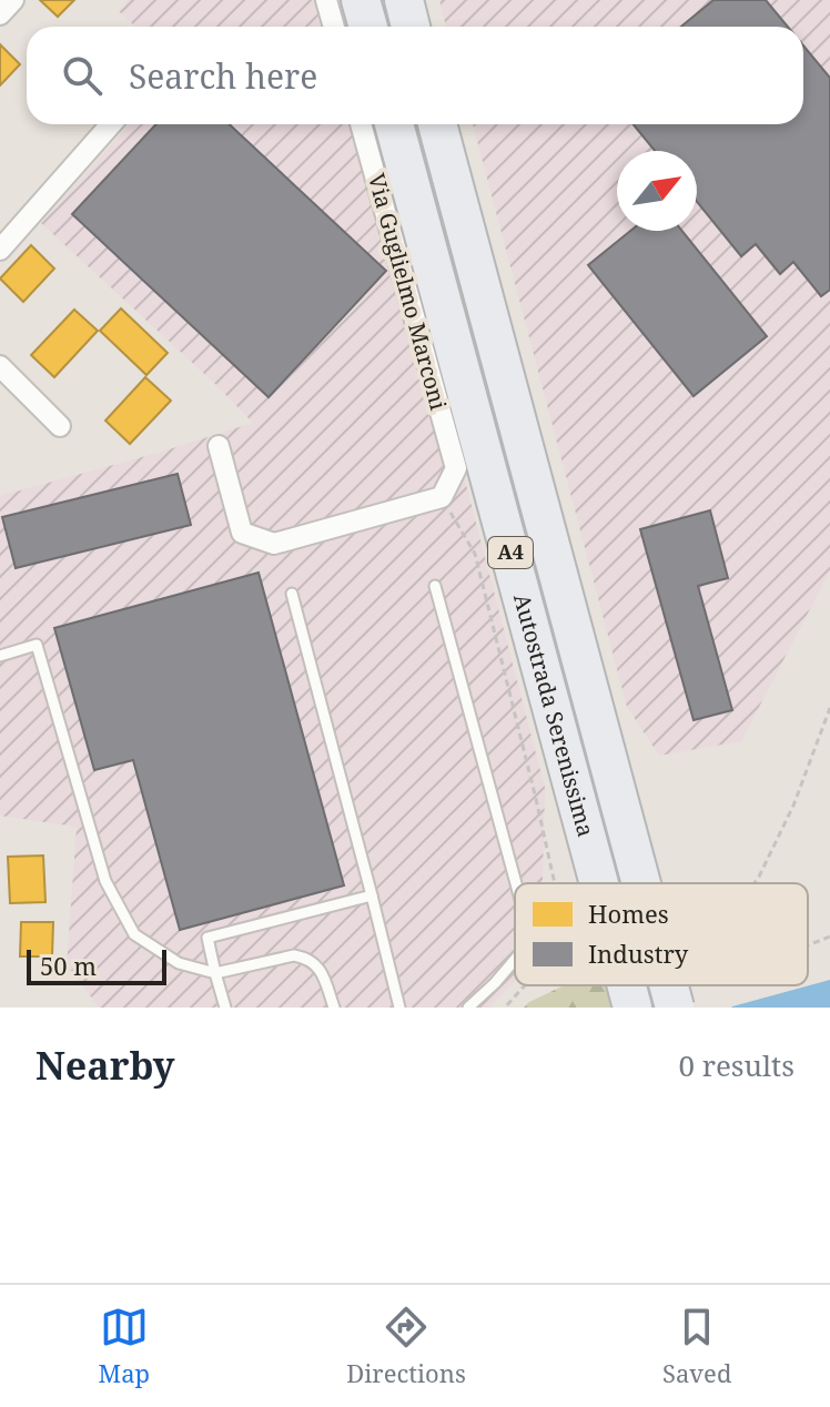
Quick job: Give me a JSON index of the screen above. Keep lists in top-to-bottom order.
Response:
{
  "streets": {
    "highway": ["A4", "Autostrada Serenissima"],
    "street": ["Via Guglielmo Marconi"]
  },
  "legend": ["Homes", "Industry"],
  "scale_bar": "50 m",
  "north": "top right",
  "page": {
    "search": "Search here",
    "scale": "50 m",
    "heading": ["Nearby", "0 results"],
    "nav": ["Map", "Directions", "Saved"]
  }
}
